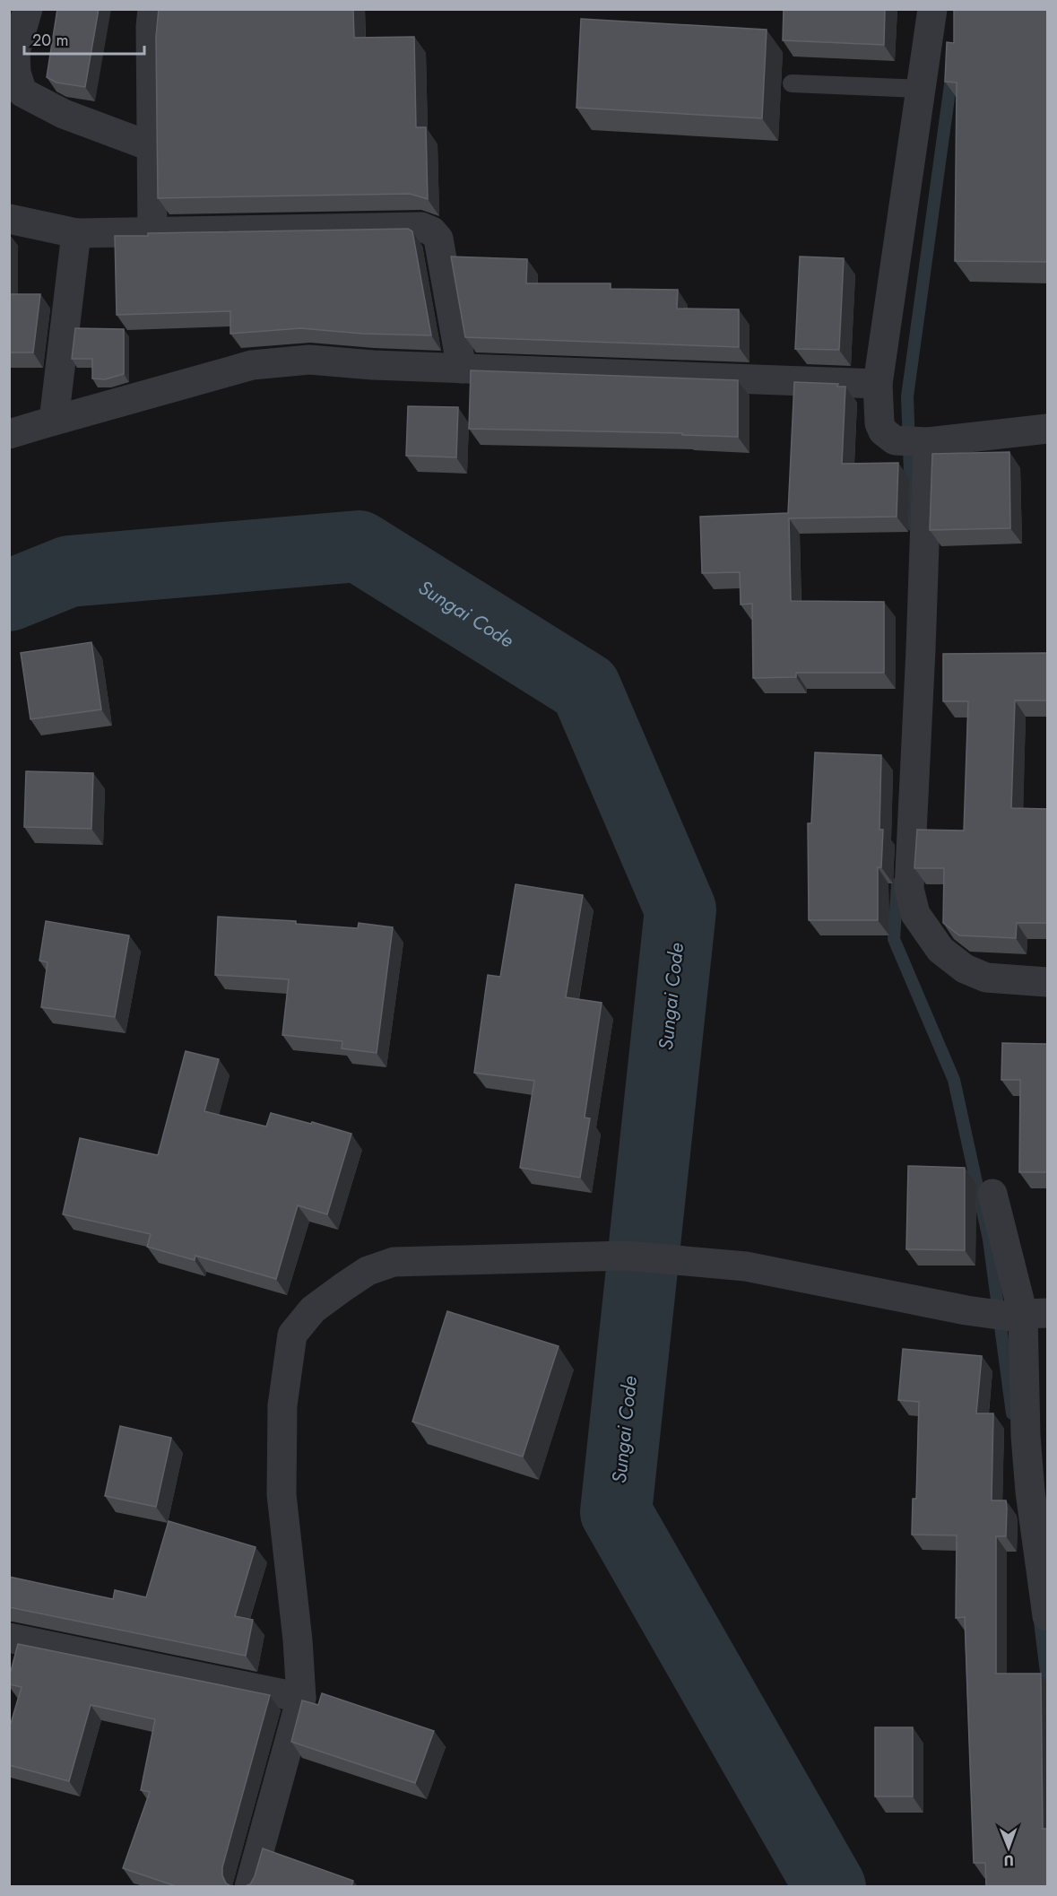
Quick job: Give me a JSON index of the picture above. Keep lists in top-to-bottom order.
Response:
{
  "water": ["Sungai Code"],
  "scale_bar": "20 m",
  "north": "bottom"
}
